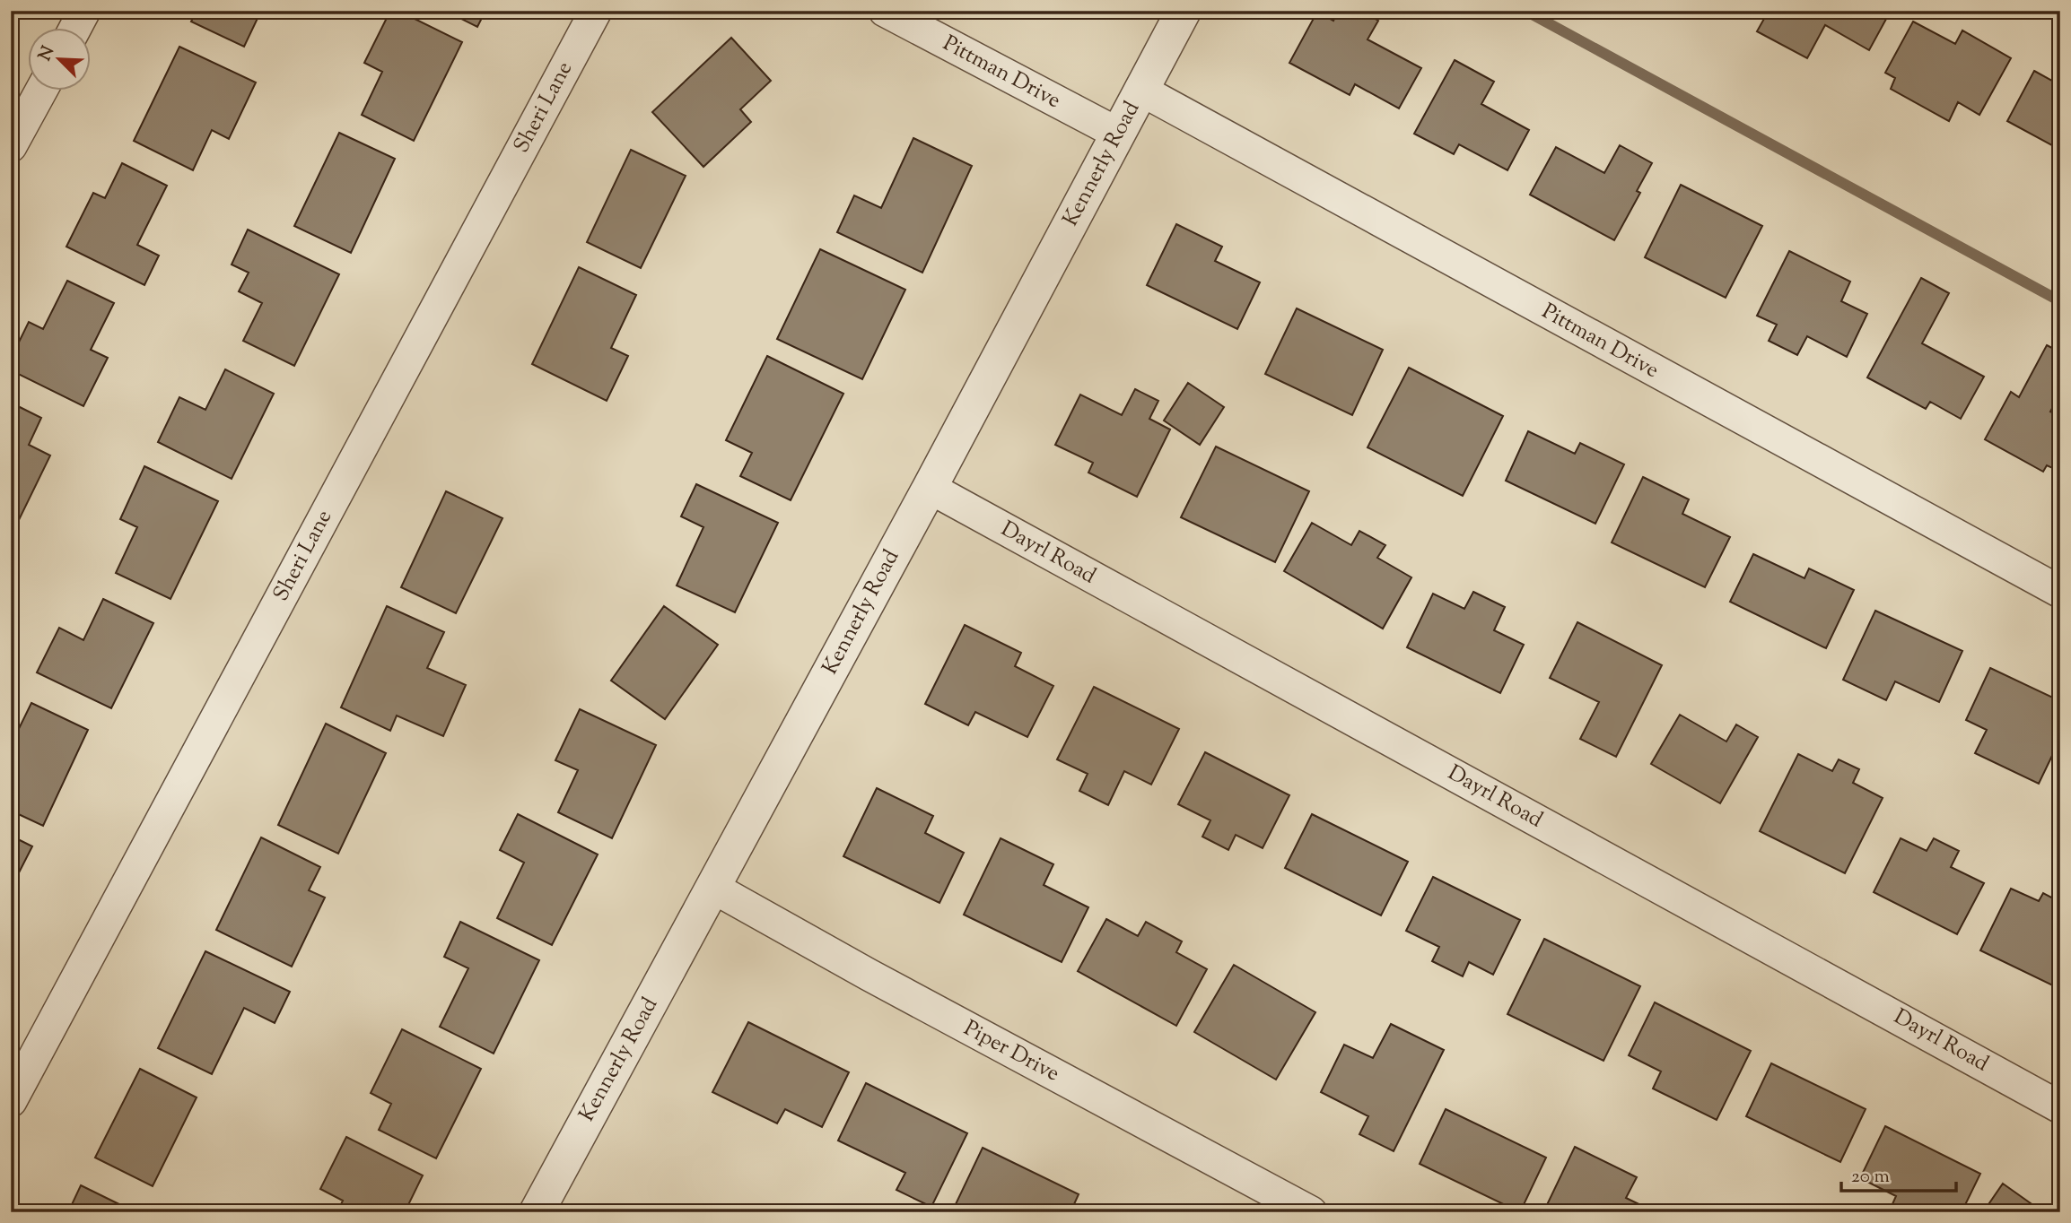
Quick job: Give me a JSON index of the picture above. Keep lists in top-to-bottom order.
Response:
{
  "streets": {
    "street": [
      "Pittman Drive",
      "Sheri Lane",
      "Kennerly Road",
      "Dayrl Road",
      "Piper Drive"
    ]
  },
  "crossings": [
    ["Pittman Drive", "Kennerly Road"],
    ["Kennerly Road", "Dayrl Road"],
    ["Kennerly Road", "Piper Drive"]
  ],
  "scale_bar": "20 m",
  "north": "top left"
}
